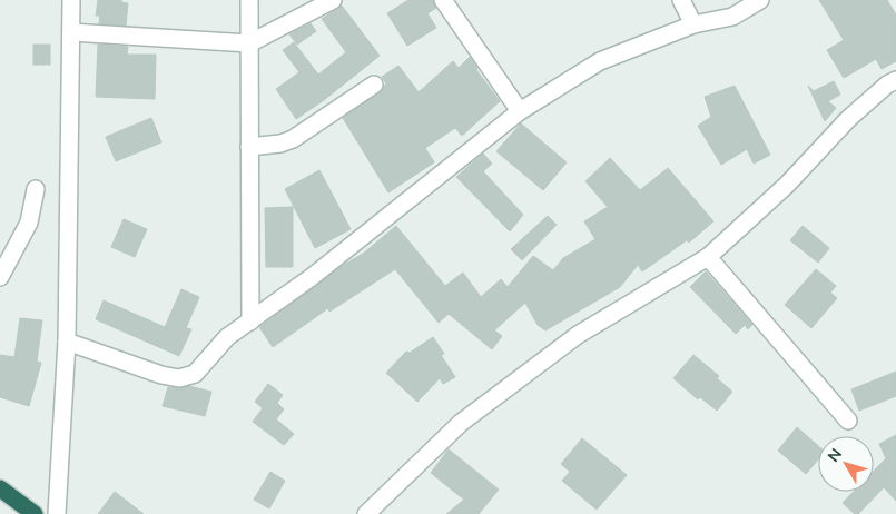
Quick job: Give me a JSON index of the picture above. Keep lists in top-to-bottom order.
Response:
{
  "north": "top left"
}
